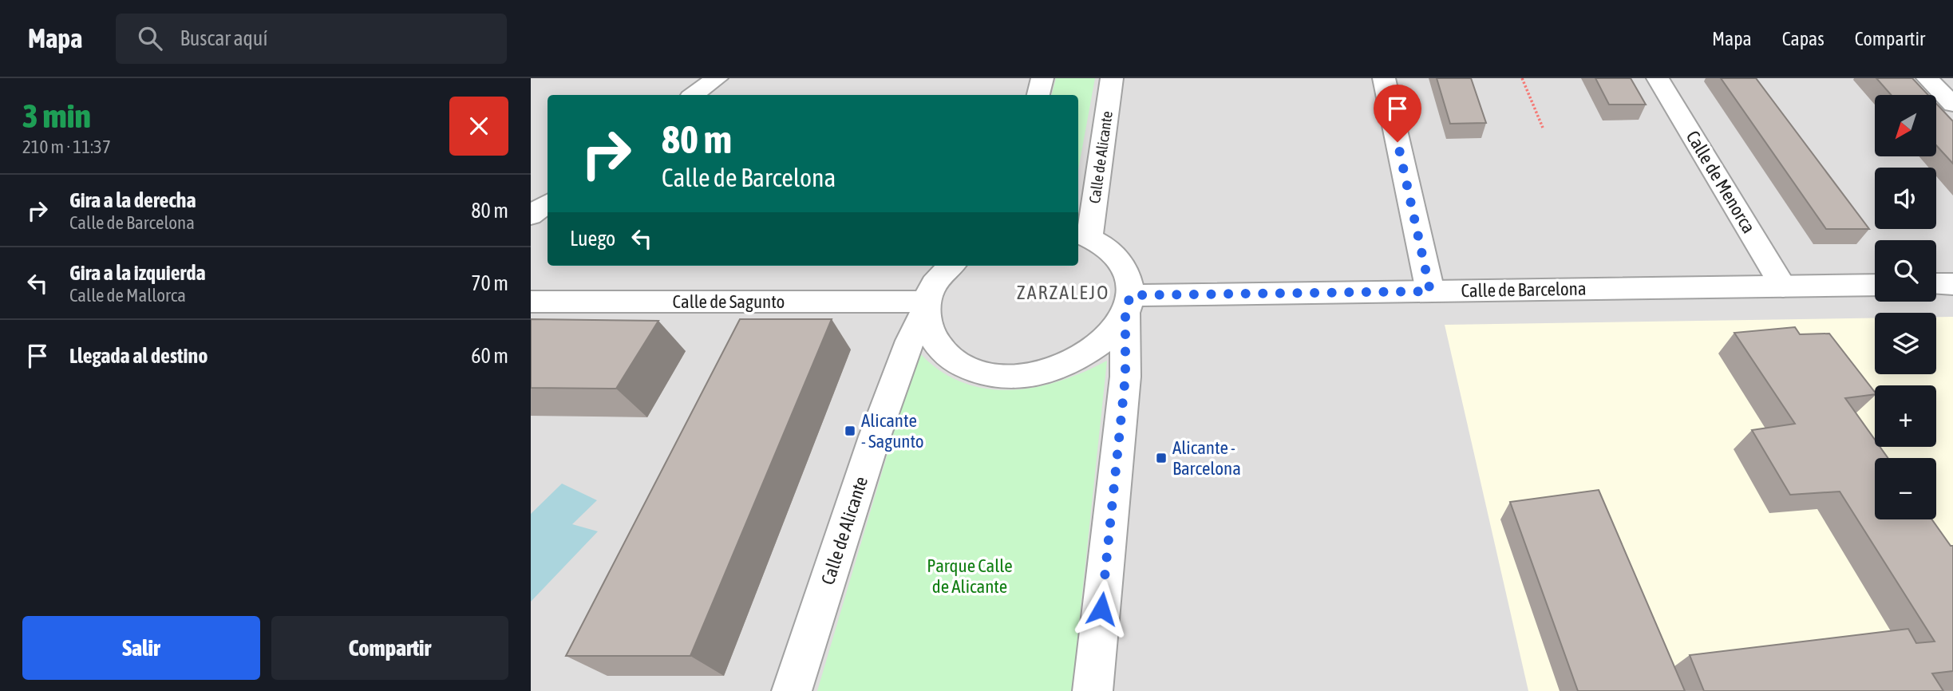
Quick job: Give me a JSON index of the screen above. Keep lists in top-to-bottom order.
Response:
{
  "streets": {
    "street": [
      "Calle de Alicante",
      "Calle de Menorca",
      "Calle de Barcelona",
      "Calle de Sagunto"
    ]
  },
  "crossings": [
    ["Calle de Alicante", "Calle de Sagunto"],
    ["Calle de Menorca", "Calle de Barcelona"]
  ],
  "districts": ["ZARZALEJO"],
  "parks": ["Parque Calle de Alicante"],
  "places": {
    "transit": ["Alicante - Sagunto", "Alicante - Barcelona"]
  },
  "north": "bottom left",
  "page": {
    "header": "Mapa",
    "search": "Buscar aquí",
    "nav": ["Mapa", "Capas", "Compartir"],
    "heading": ["3 min", "210 m · 11:37"],
    "map_buttons": ["+", "−"],
    "turn": ["80 m", "Calle de Barcelona"],
    "list": [
      {
        "name": "Gira a la derecha",
        "note": "Calle de Barcelona",
        "value": "80 m"
      },
      {
        "name": "Gira a la izquierda",
        "note": "Calle de Mallorca",
        "value": "70 m"
      },
      {
        "name": "Llegada al destino",
        "value": "60 m"
      }
    ],
    "then": "Luego",
    "buttons": ["Salir", "Compartir"]
  }
}
